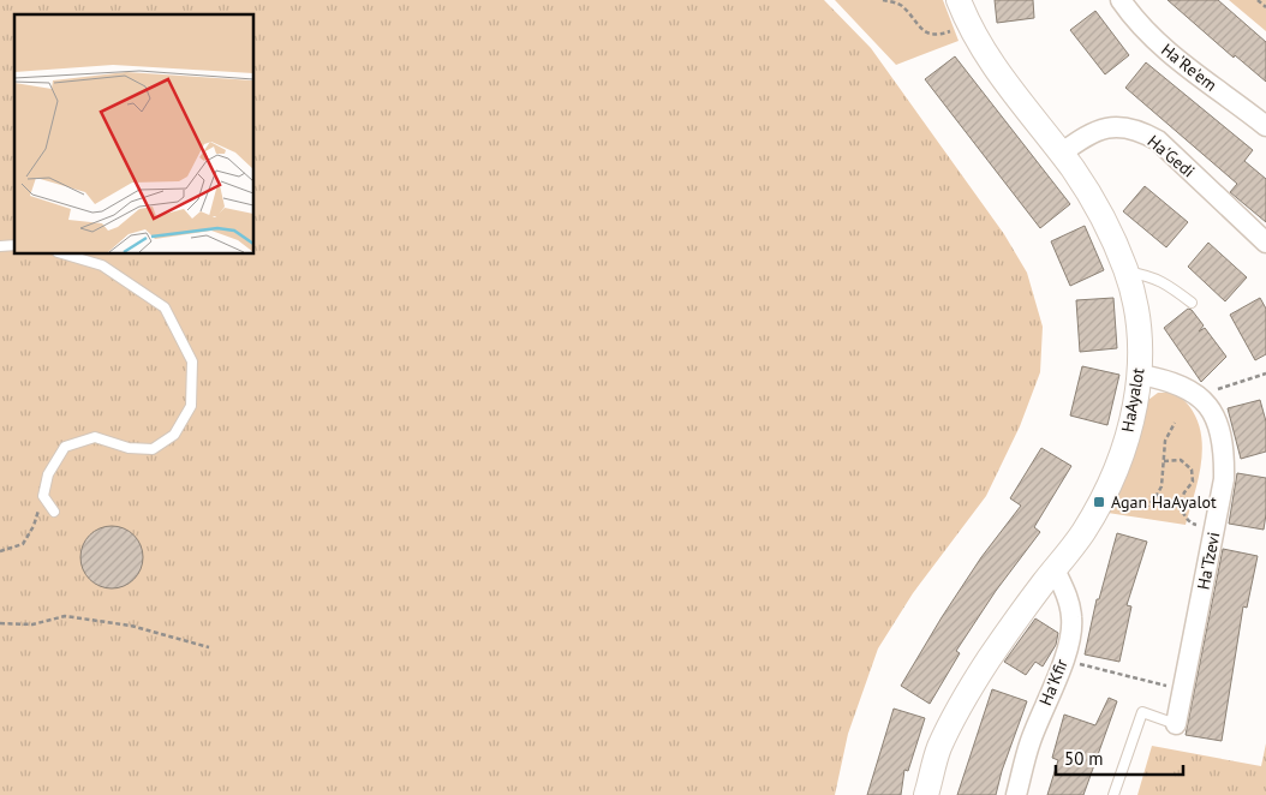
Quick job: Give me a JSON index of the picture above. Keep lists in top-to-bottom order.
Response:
{
  "streets": {
    "street": [
      "Ha'Re'em",
      "Ha'Gedi",
      "HaAyalot",
      "Ha'Tzevi",
      "Ha'Kfir"
    ]
  },
  "crossings": [
    ["Ha'Gedi", "HaAyalot"],
    ["HaAyalot", "Ha'Kfir"]
  ],
  "places": {
    "transit": ["Agan HaAyalot"]
  },
  "scale_bar": "50 m"
}
